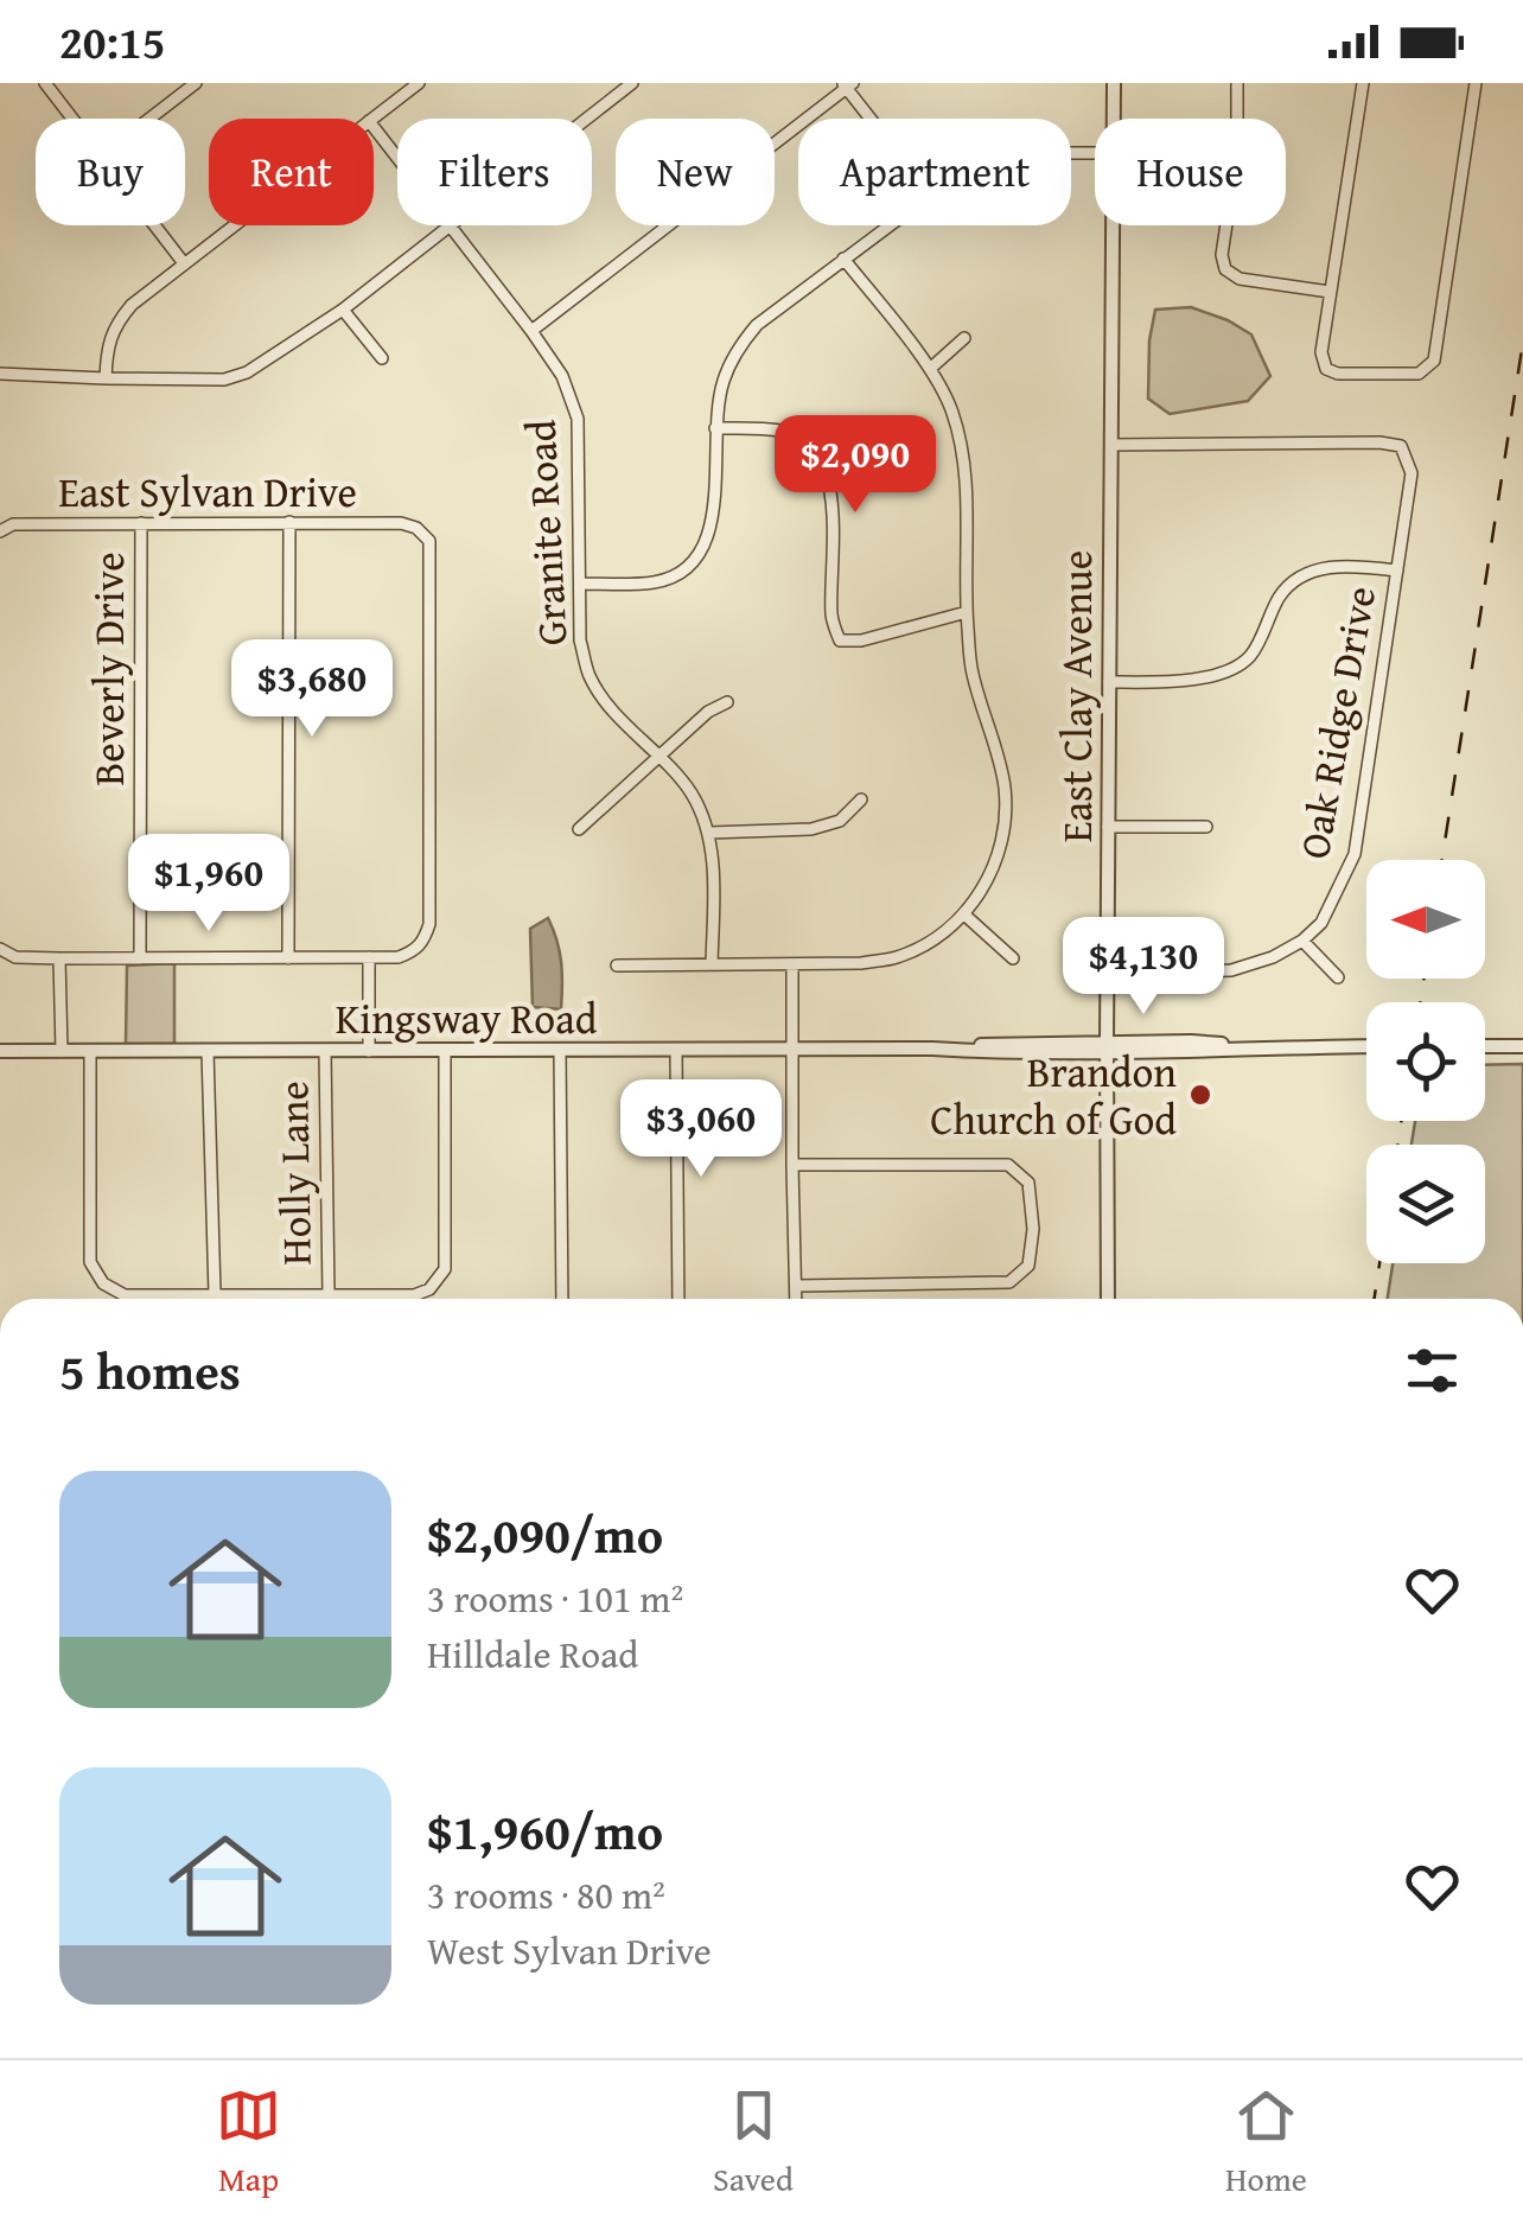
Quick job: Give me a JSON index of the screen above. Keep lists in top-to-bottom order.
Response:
{
  "streets": {
    "street": [
      "East Sylvan Drive",
      "Granite Road",
      "Beverly Drive",
      "East Clay Avenue",
      "Oak Ridge Drive",
      "Kingsway Road",
      "Holly Lane"
    ]
  },
  "crossings": [
    ["East Sylvan Drive", "Beverly Drive"],
    ["East Clay Avenue", "Oak Ridge Drive"],
    ["East Clay Avenue", "Kingsway Road"],
    ["Kingsway Road", "Holly Lane"]
  ],
  "places": ["Brandon Church of God"],
  "north": "left",
  "page": {
    "status": "20:15",
    "chip": [
      "Buy",
      "Rent",
      "Filters",
      "New",
      "Apartment",
      "House"
    ],
    "price": [
      "$2,090",
      "$3,680",
      "$1,960",
      "$4,130",
      "$3,060"
    ],
    "heading": "5 homes",
    "list": [
      {
        "name": "$2,090/mo",
        "note": "3 rooms · 101 m² · Hilldale Road"
      },
      {
        "name": "$1,960/mo",
        "note": "3 rooms · 80 m² · West Sylvan Drive"
      }
    ],
    "tabs": ["Map", "Saved", "Home"]
  }
}
